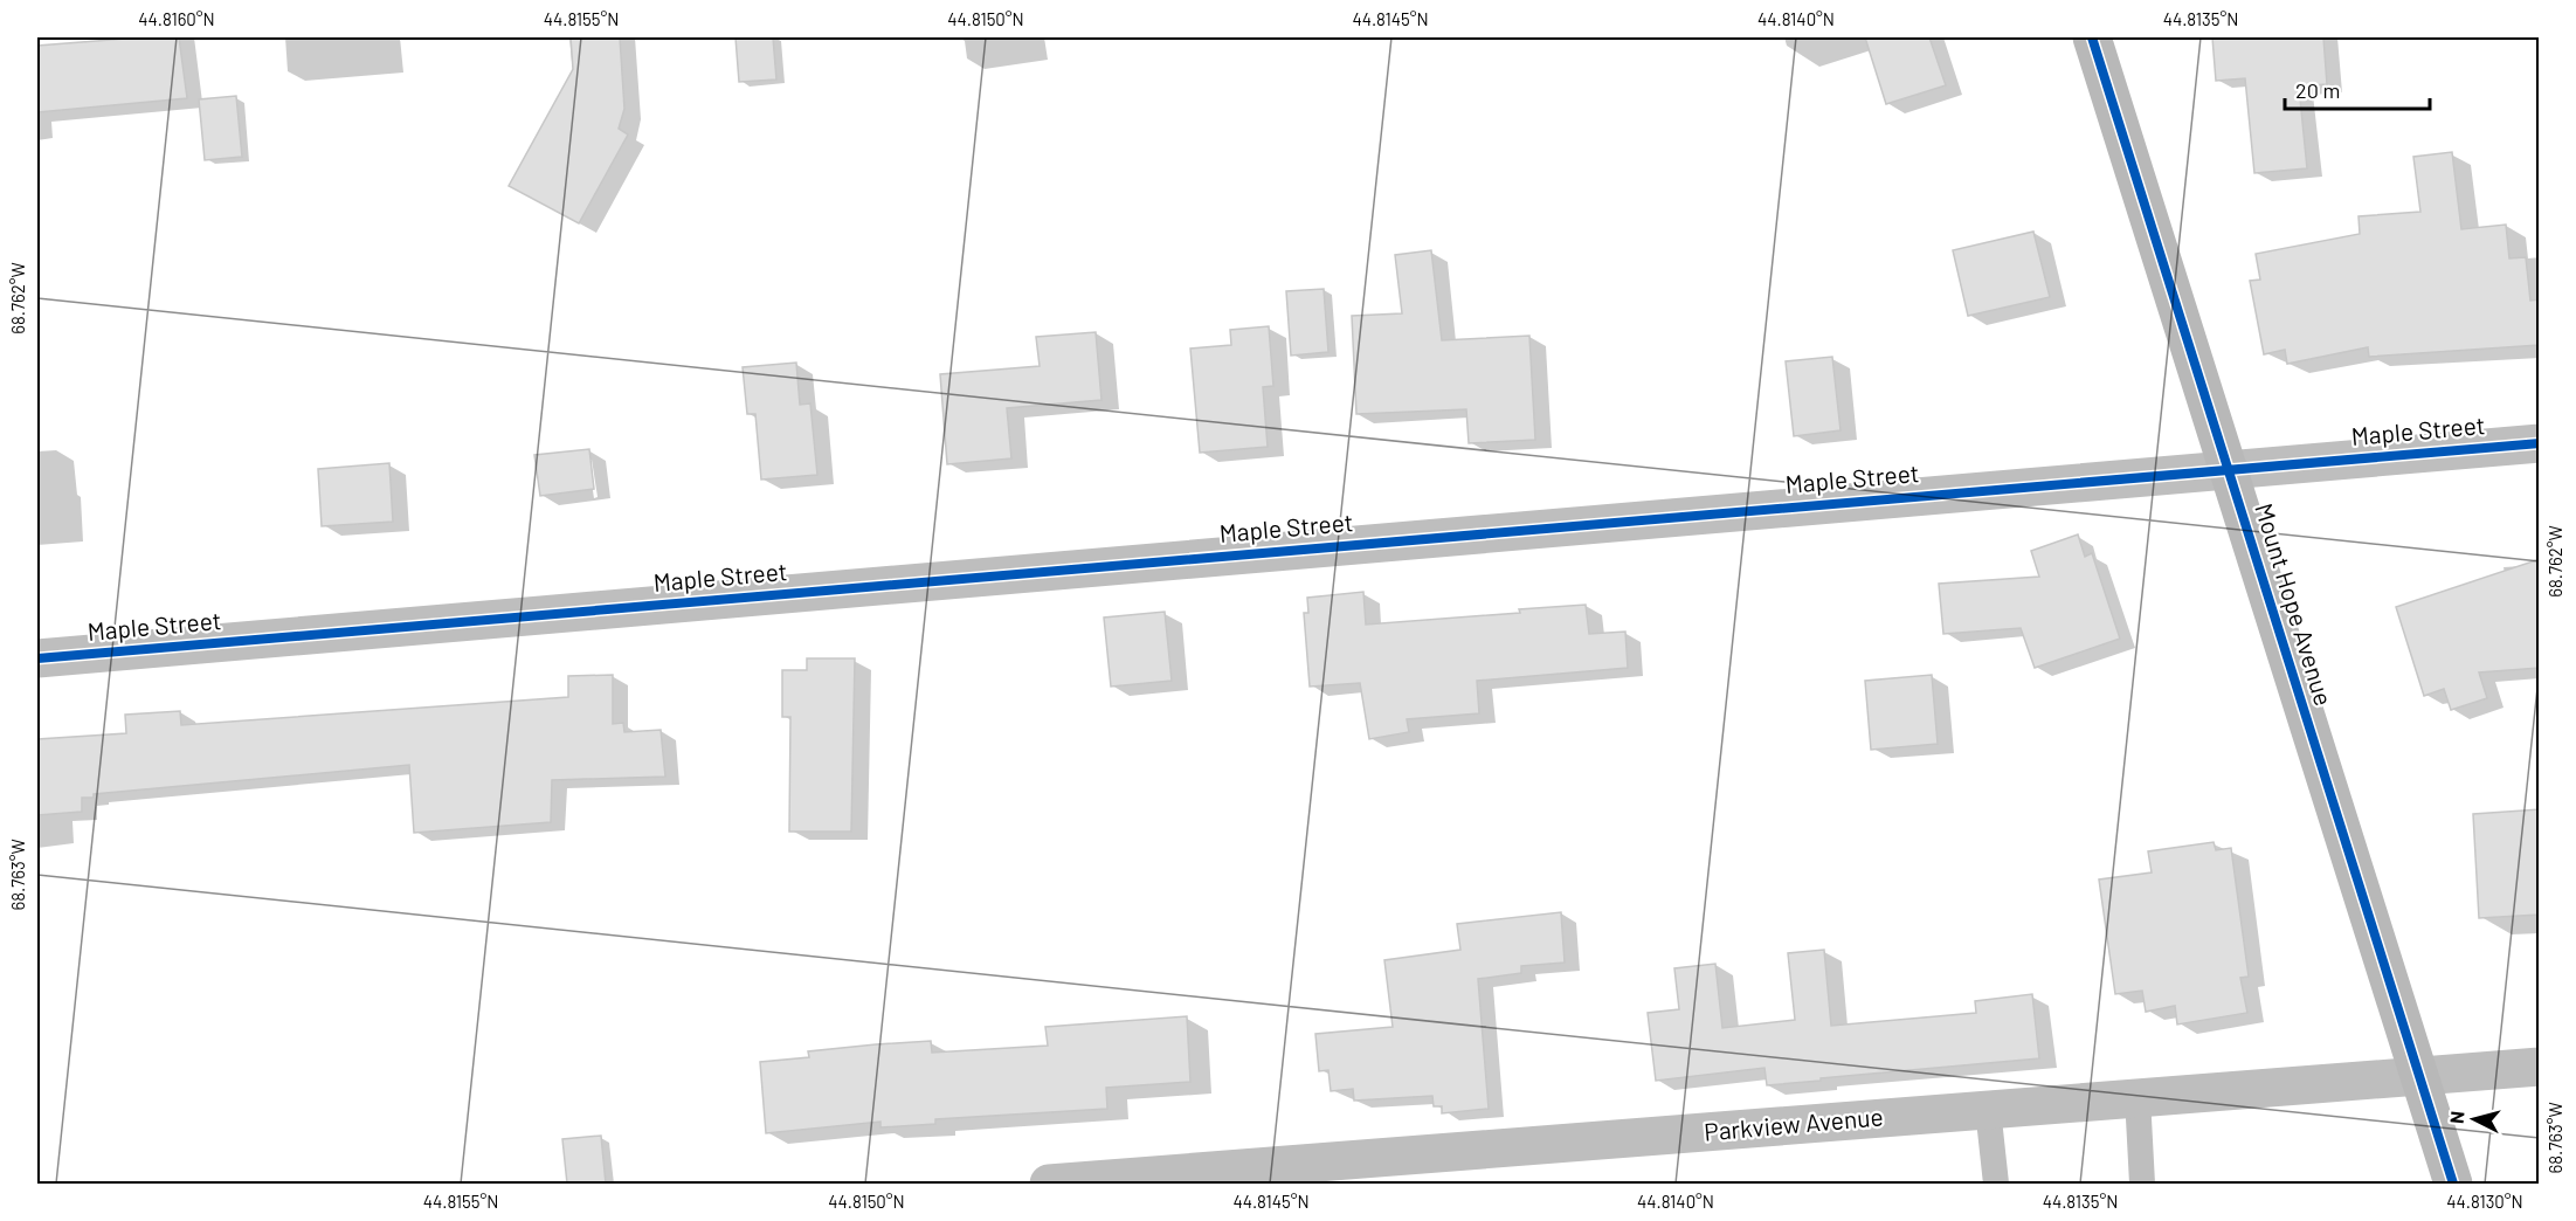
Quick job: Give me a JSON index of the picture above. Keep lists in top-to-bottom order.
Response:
{
  "streets": {
    "street": ["Maple Street", "Mount Hope Avenue", "Parkview Avenue"]
  },
  "crossings": [
    ["Maple Street", "Mount Hope Avenue"],
    ["Mount Hope Avenue", "Parkview Avenue"]
  ],
  "scale_bar": "20 m",
  "north": "left",
  "coordinates": [
    "44.8160°N",
    "44.8155°N",
    "44.8150°N",
    "44.8145°N",
    "44.8140°N",
    "44.8135°N",
    "68.762°W",
    "68.763°W",
    "44.8130°N"
  ]
}
